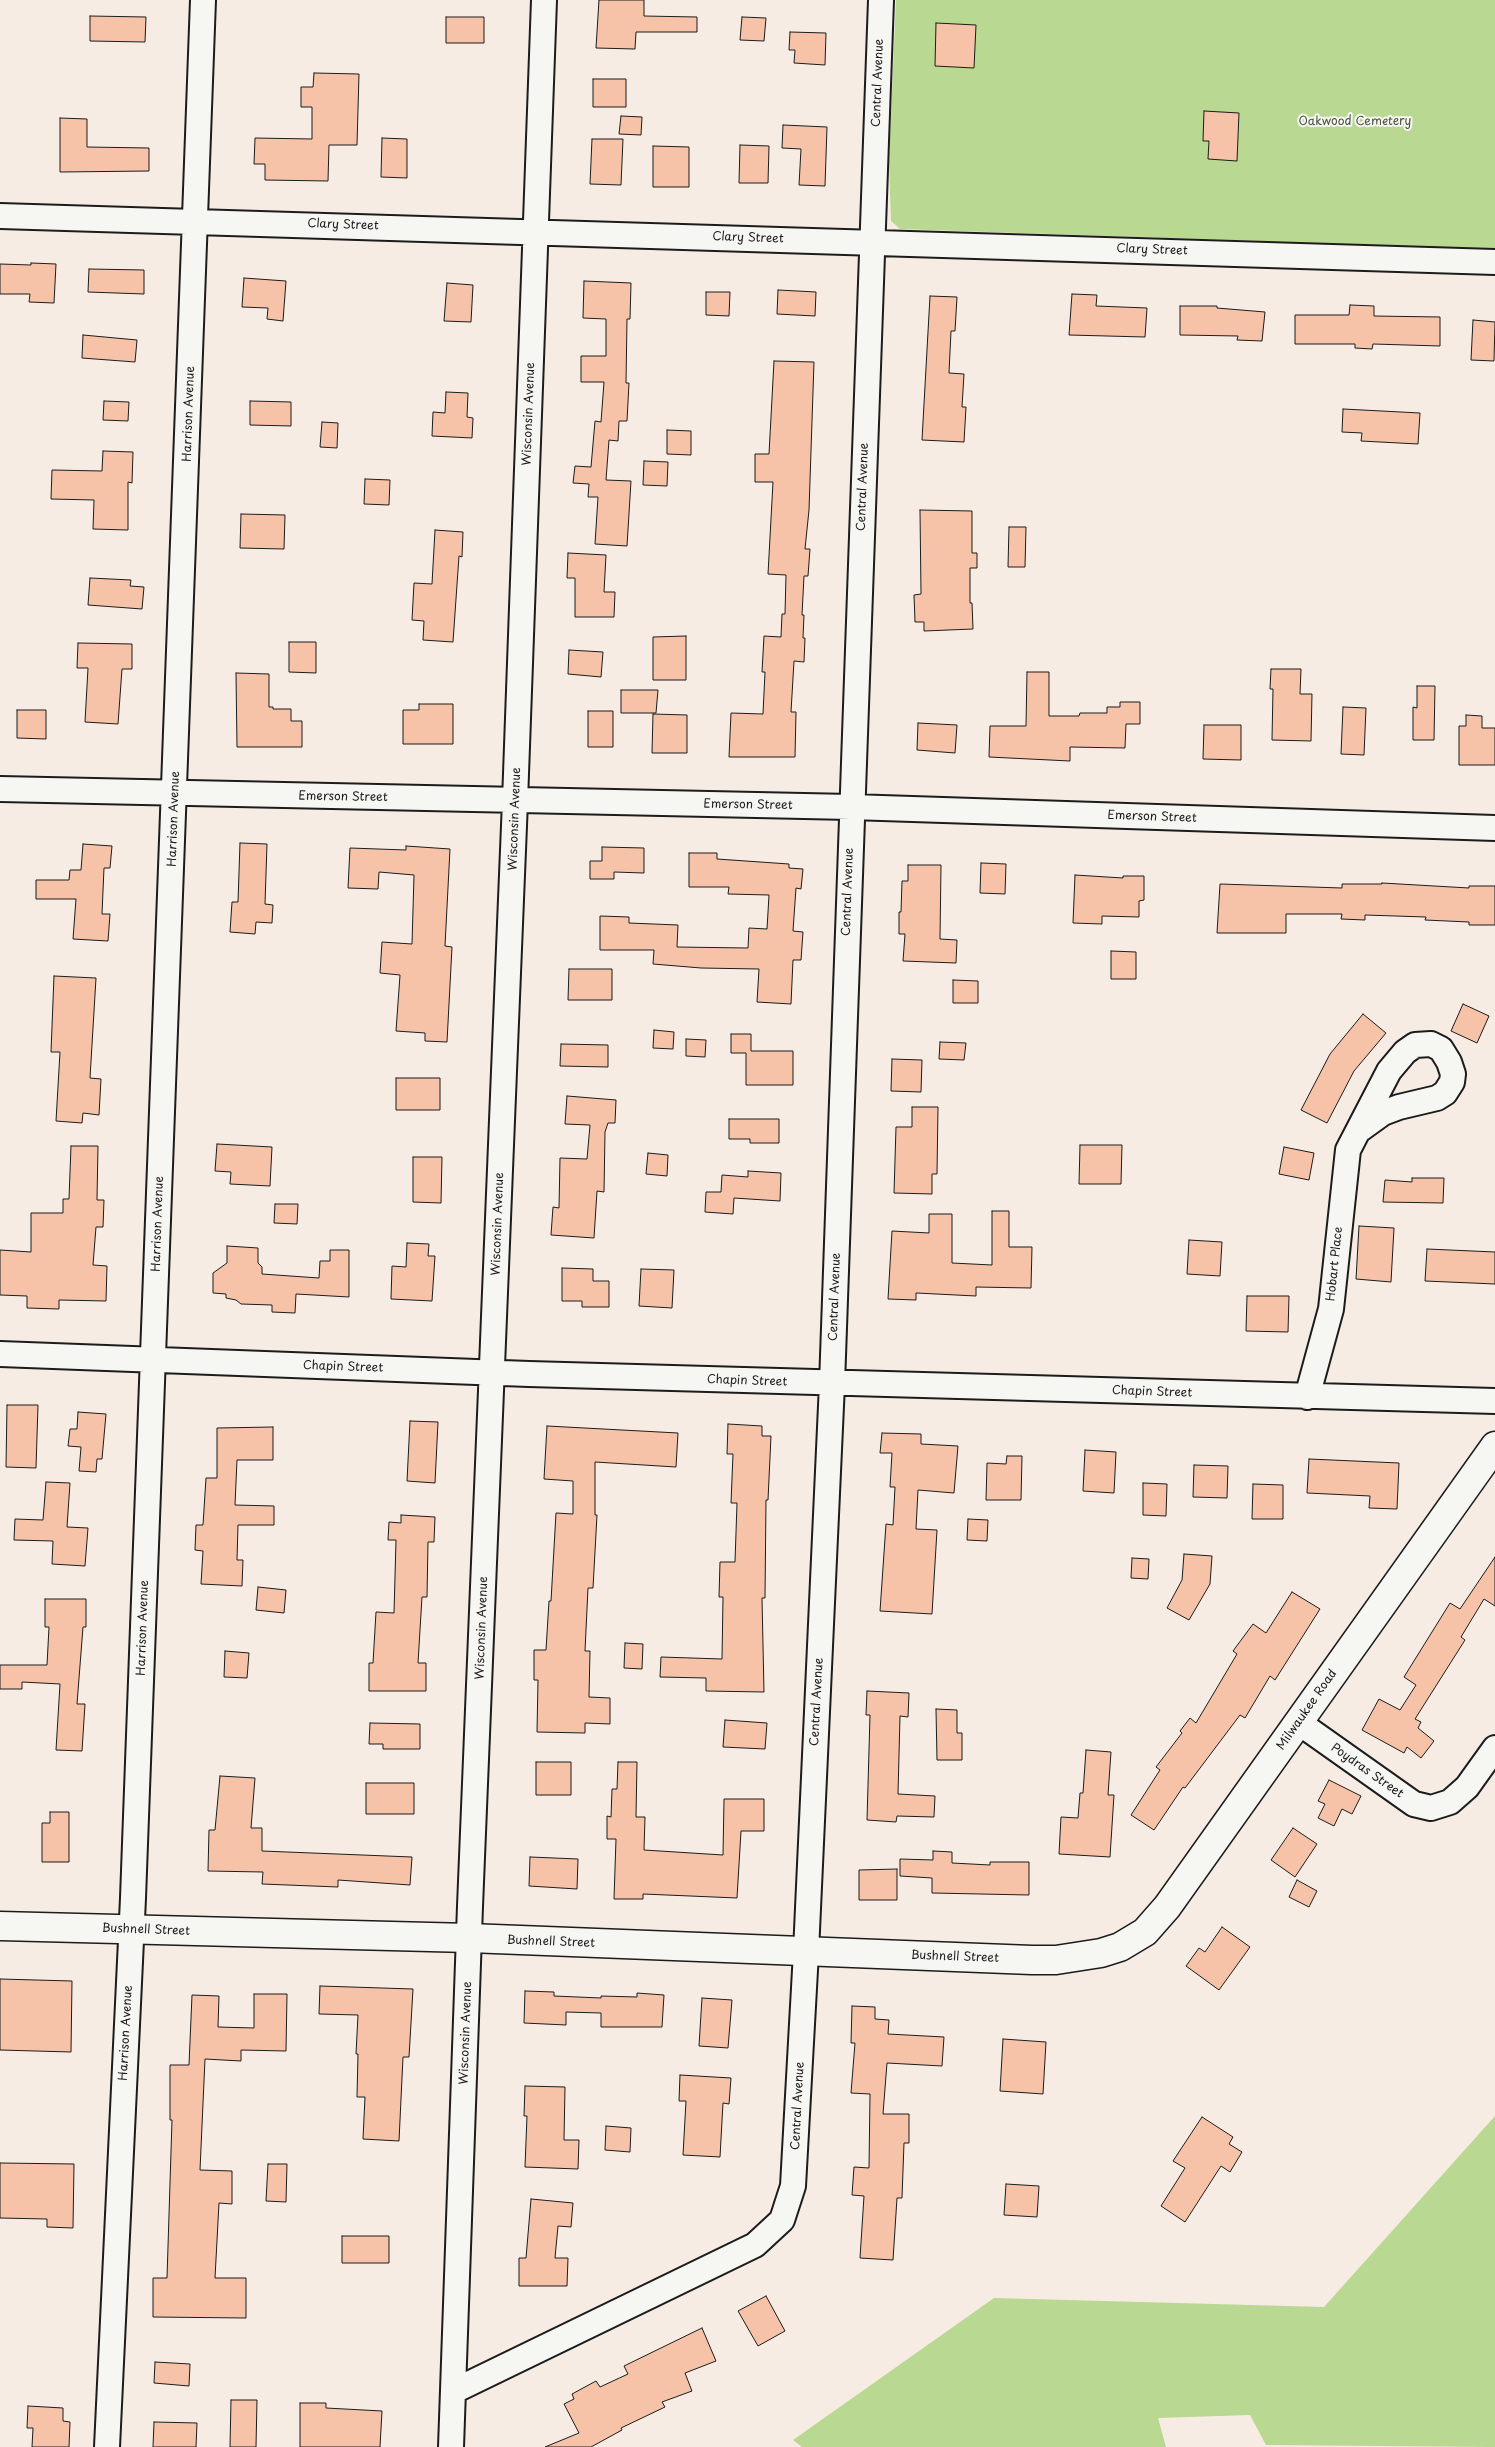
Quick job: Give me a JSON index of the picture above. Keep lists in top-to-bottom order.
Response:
{
  "streets": {
    "street": [
      "Central Avenue",
      "Clary Street",
      "Harrison Avenue",
      "Wisconsin Avenue",
      "Emerson Street",
      "Hobart Place",
      "Chapin Street",
      "Milwaukee Road",
      "Poydras Street",
      "Bushnell Street"
    ]
  },
  "crossings": [
    ["Central Avenue", "Clary Street"],
    ["Central Avenue", "Wisconsin Avenue"],
    ["Central Avenue", "Emerson Street"],
    ["Central Avenue", "Chapin Street"],
    ["Central Avenue", "Bushnell Street"],
    ["Clary Street", "Harrison Avenue"],
    ["Clary Street", "Wisconsin Avenue"],
    ["Harrison Avenue", "Emerson Street"],
    ["Harrison Avenue", "Chapin Street"],
    ["Harrison Avenue", "Bushnell Street"],
    ["Wisconsin Avenue", "Emerson Street"],
    ["Wisconsin Avenue", "Chapin Street"],
    ["Wisconsin Avenue", "Bushnell Street"],
    ["Hobart Place", "Chapin Street"],
    ["Milwaukee Road", "Poydras Street"],
    ["Milwaukee Road", "Bushnell Street"]
  ],
  "parks": ["Oakwood Cemetery"]
}
